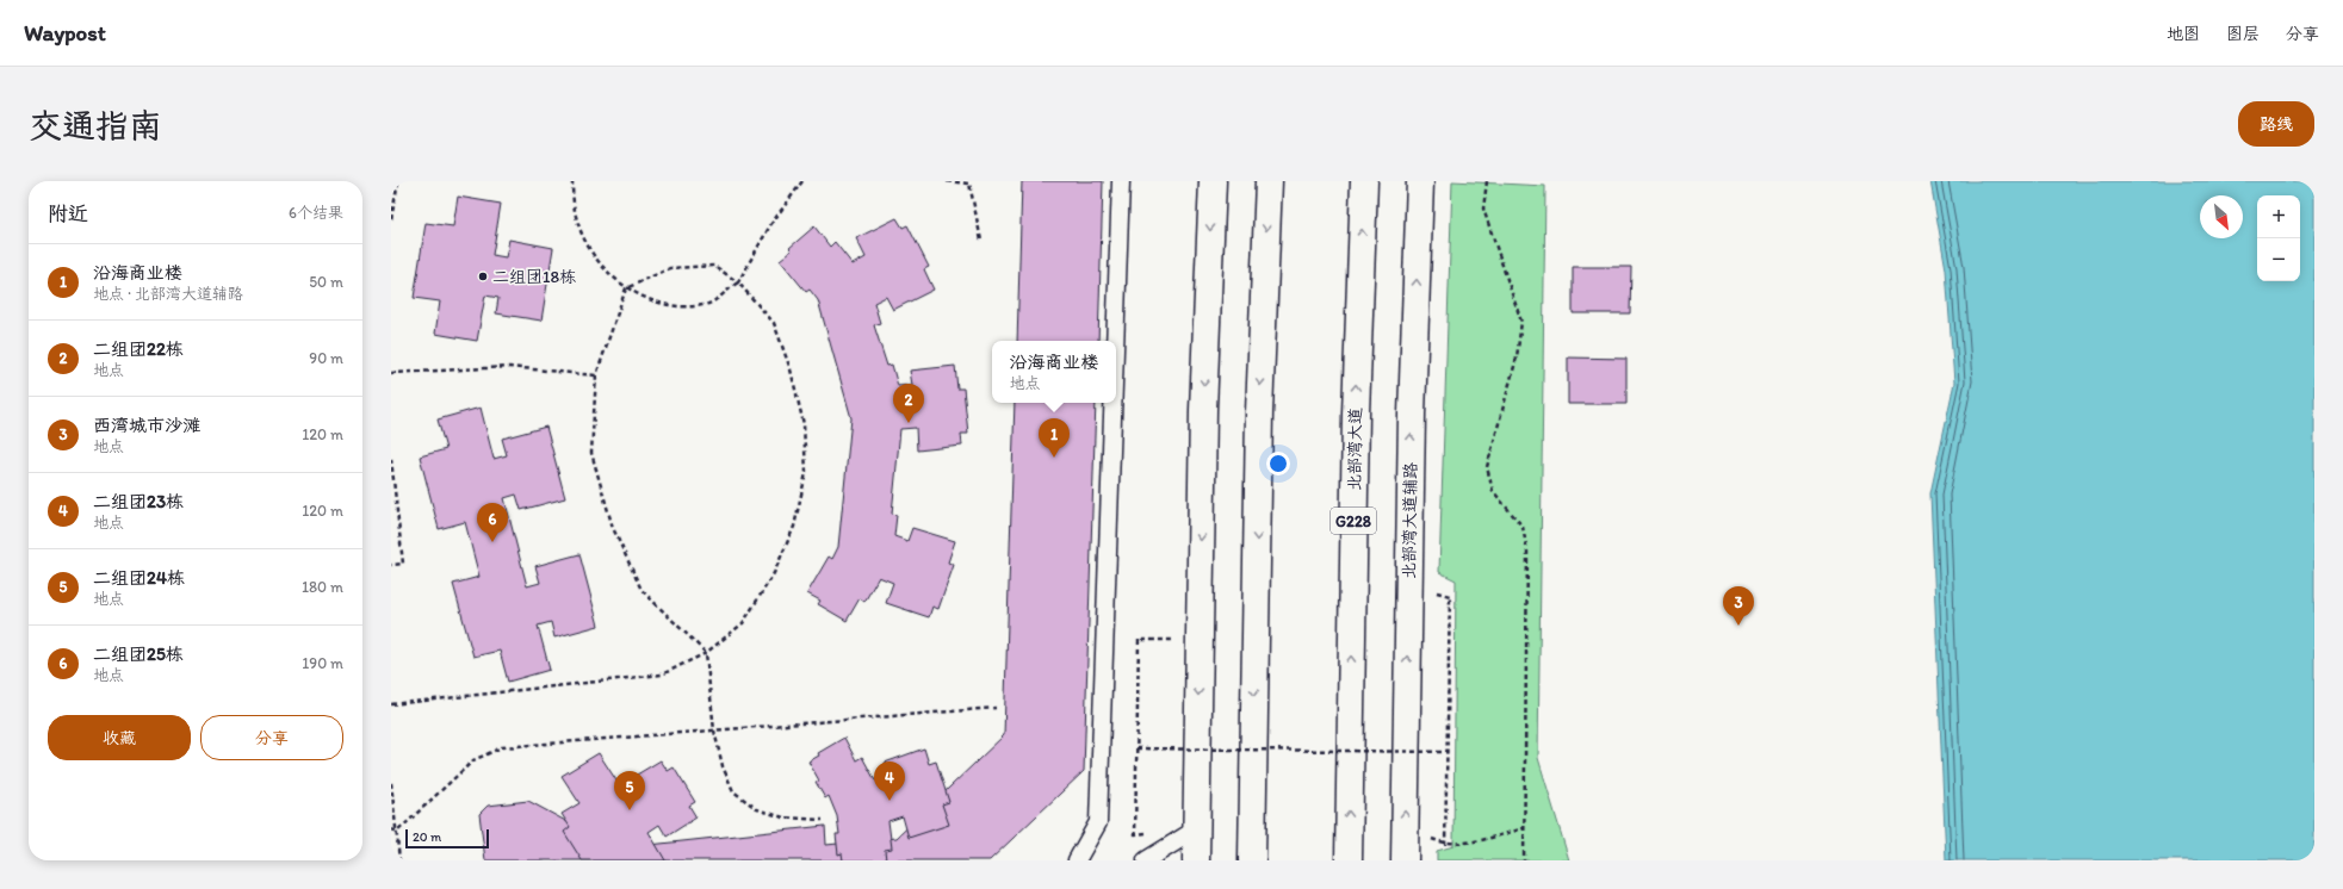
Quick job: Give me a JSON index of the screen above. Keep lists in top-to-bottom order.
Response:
{
  "streets": {
    "main road": ["北部湾大道", "G228", "北部湾大道辅路"]
  },
  "places": ["二组团18栋"],
  "scale_bar": "20 m",
  "north": "bottom right",
  "page": {
    "header": "Waypost",
    "nav": ["地图", "图层", "分享"],
    "buttons": [
      "路线",
      ["收藏", "分享"]
    ],
    "title": "交通指南",
    "heading": ["附近", "6个结果"],
    "map_buttons": ["+", "−"],
    "list": [
      {
        "mark": "1",
        "name": "沿海商业楼",
        "note": "地点 · 北部湾大道辅路",
        "value": "50 m"
      },
      {
        "mark": "2",
        "name": "二组团22栋",
        "note": "地点",
        "value": "90 m"
      },
      {
        "mark": "3",
        "name": "西湾城市沙滩",
        "note": "地点",
        "value": "120 m"
      },
      {
        "mark": "4",
        "name": "二组团23栋",
        "note": "地点",
        "value": "120 m"
      },
      {
        "mark": "5",
        "name": "二组团24栋",
        "note": "地点",
        "value": "180 m"
      },
      {
        "mark": "6",
        "name": "二组团25栋",
        "note": "地点",
        "value": "190 m"
      }
    ],
    "popup": ["沿海商业楼", "地点"],
    "pins": [
      "2",
      "1",
      "6",
      "3",
      "4",
      "5"
    ],
    "scale": "20 m"
  }
}
